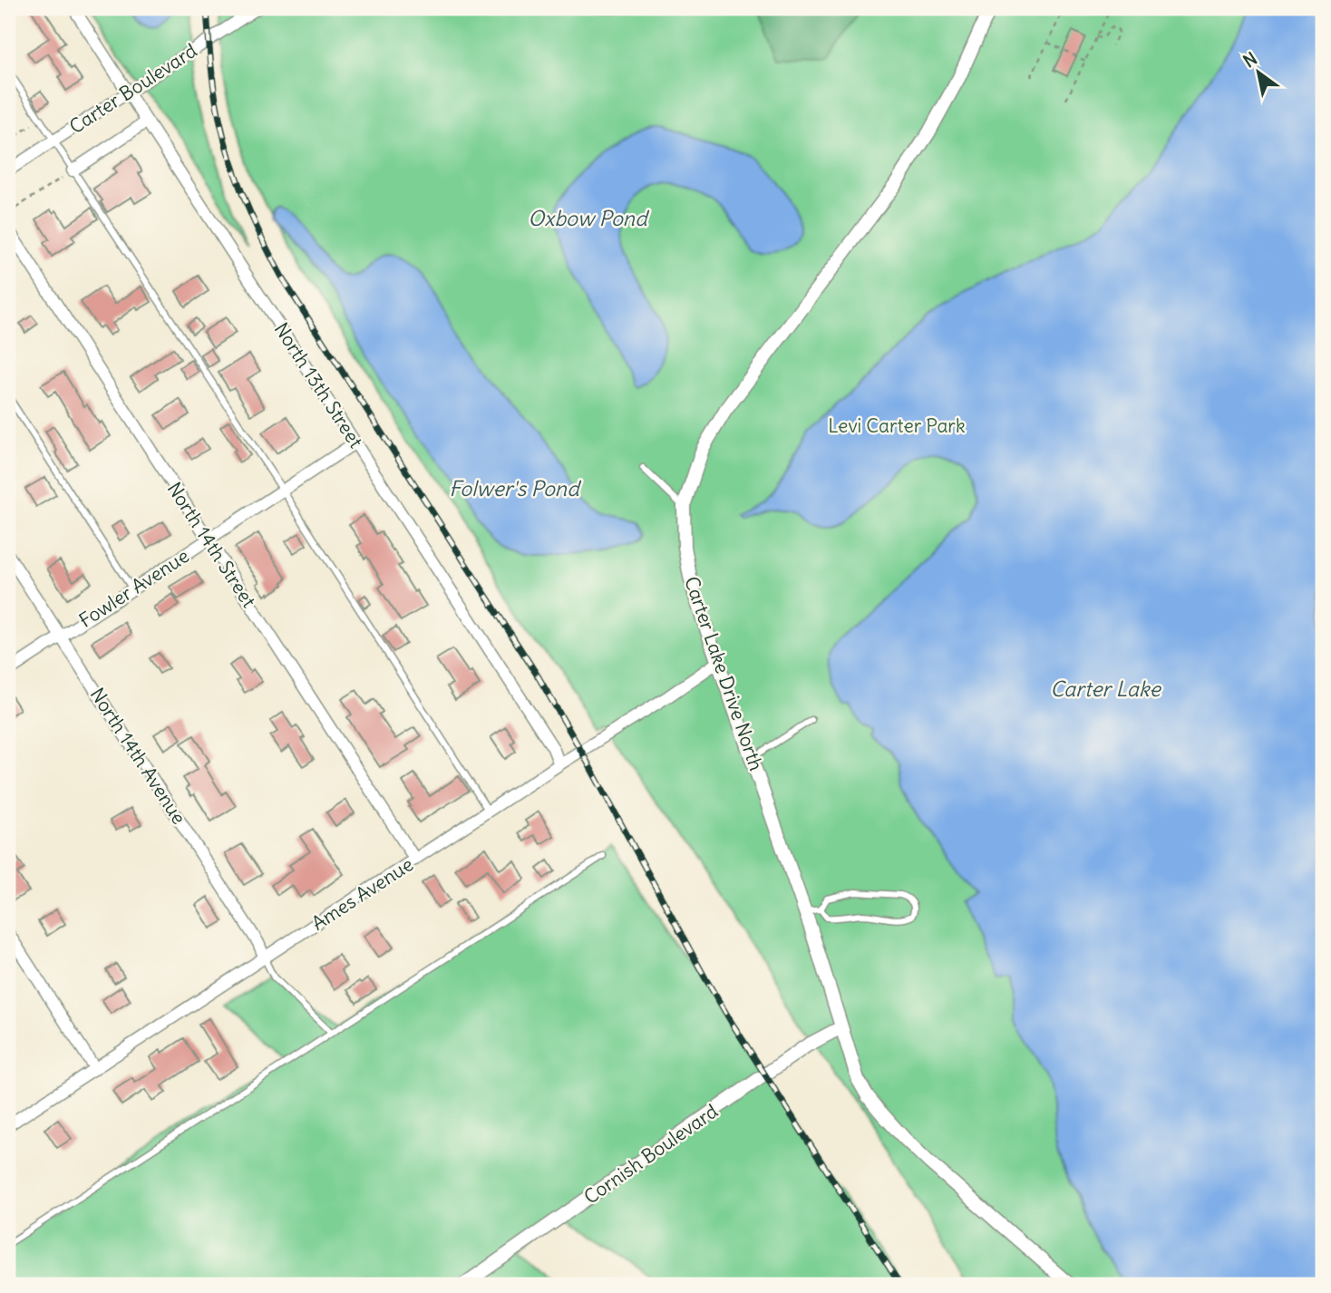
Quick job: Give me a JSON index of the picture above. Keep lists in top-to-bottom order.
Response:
{
  "streets": {
    "street": [
      "Carter Boulevard",
      "North 13th Street",
      "North 14th Street",
      "Fowler Avenue",
      "Carter Lake Drive North",
      "North 14th Avenue",
      "Ames Avenue",
      "Cornish Boulevard"
    ]
  },
  "crossings": [
    ["Carter Boulevard", "North 13th Street"],
    ["North 13th Street", "Fowler Avenue"],
    ["North 13th Street", "Ames Avenue"],
    ["North 14th Street", "Fowler Avenue"],
    ["North 14th Street", "Ames Avenue"],
    ["Fowler Avenue", "North 14th Avenue"],
    ["Carter Lake Drive North", "Ames Avenue"],
    ["Carter Lake Drive North", "Cornish Boulevard"],
    ["North 14th Avenue", "Ames Avenue"]
  ],
  "water": ["Oxbow Pond", "Folwer's Pond", "Carter Lake"],
  "parks": ["Levi Carter Park"],
  "north": "top left"
}
